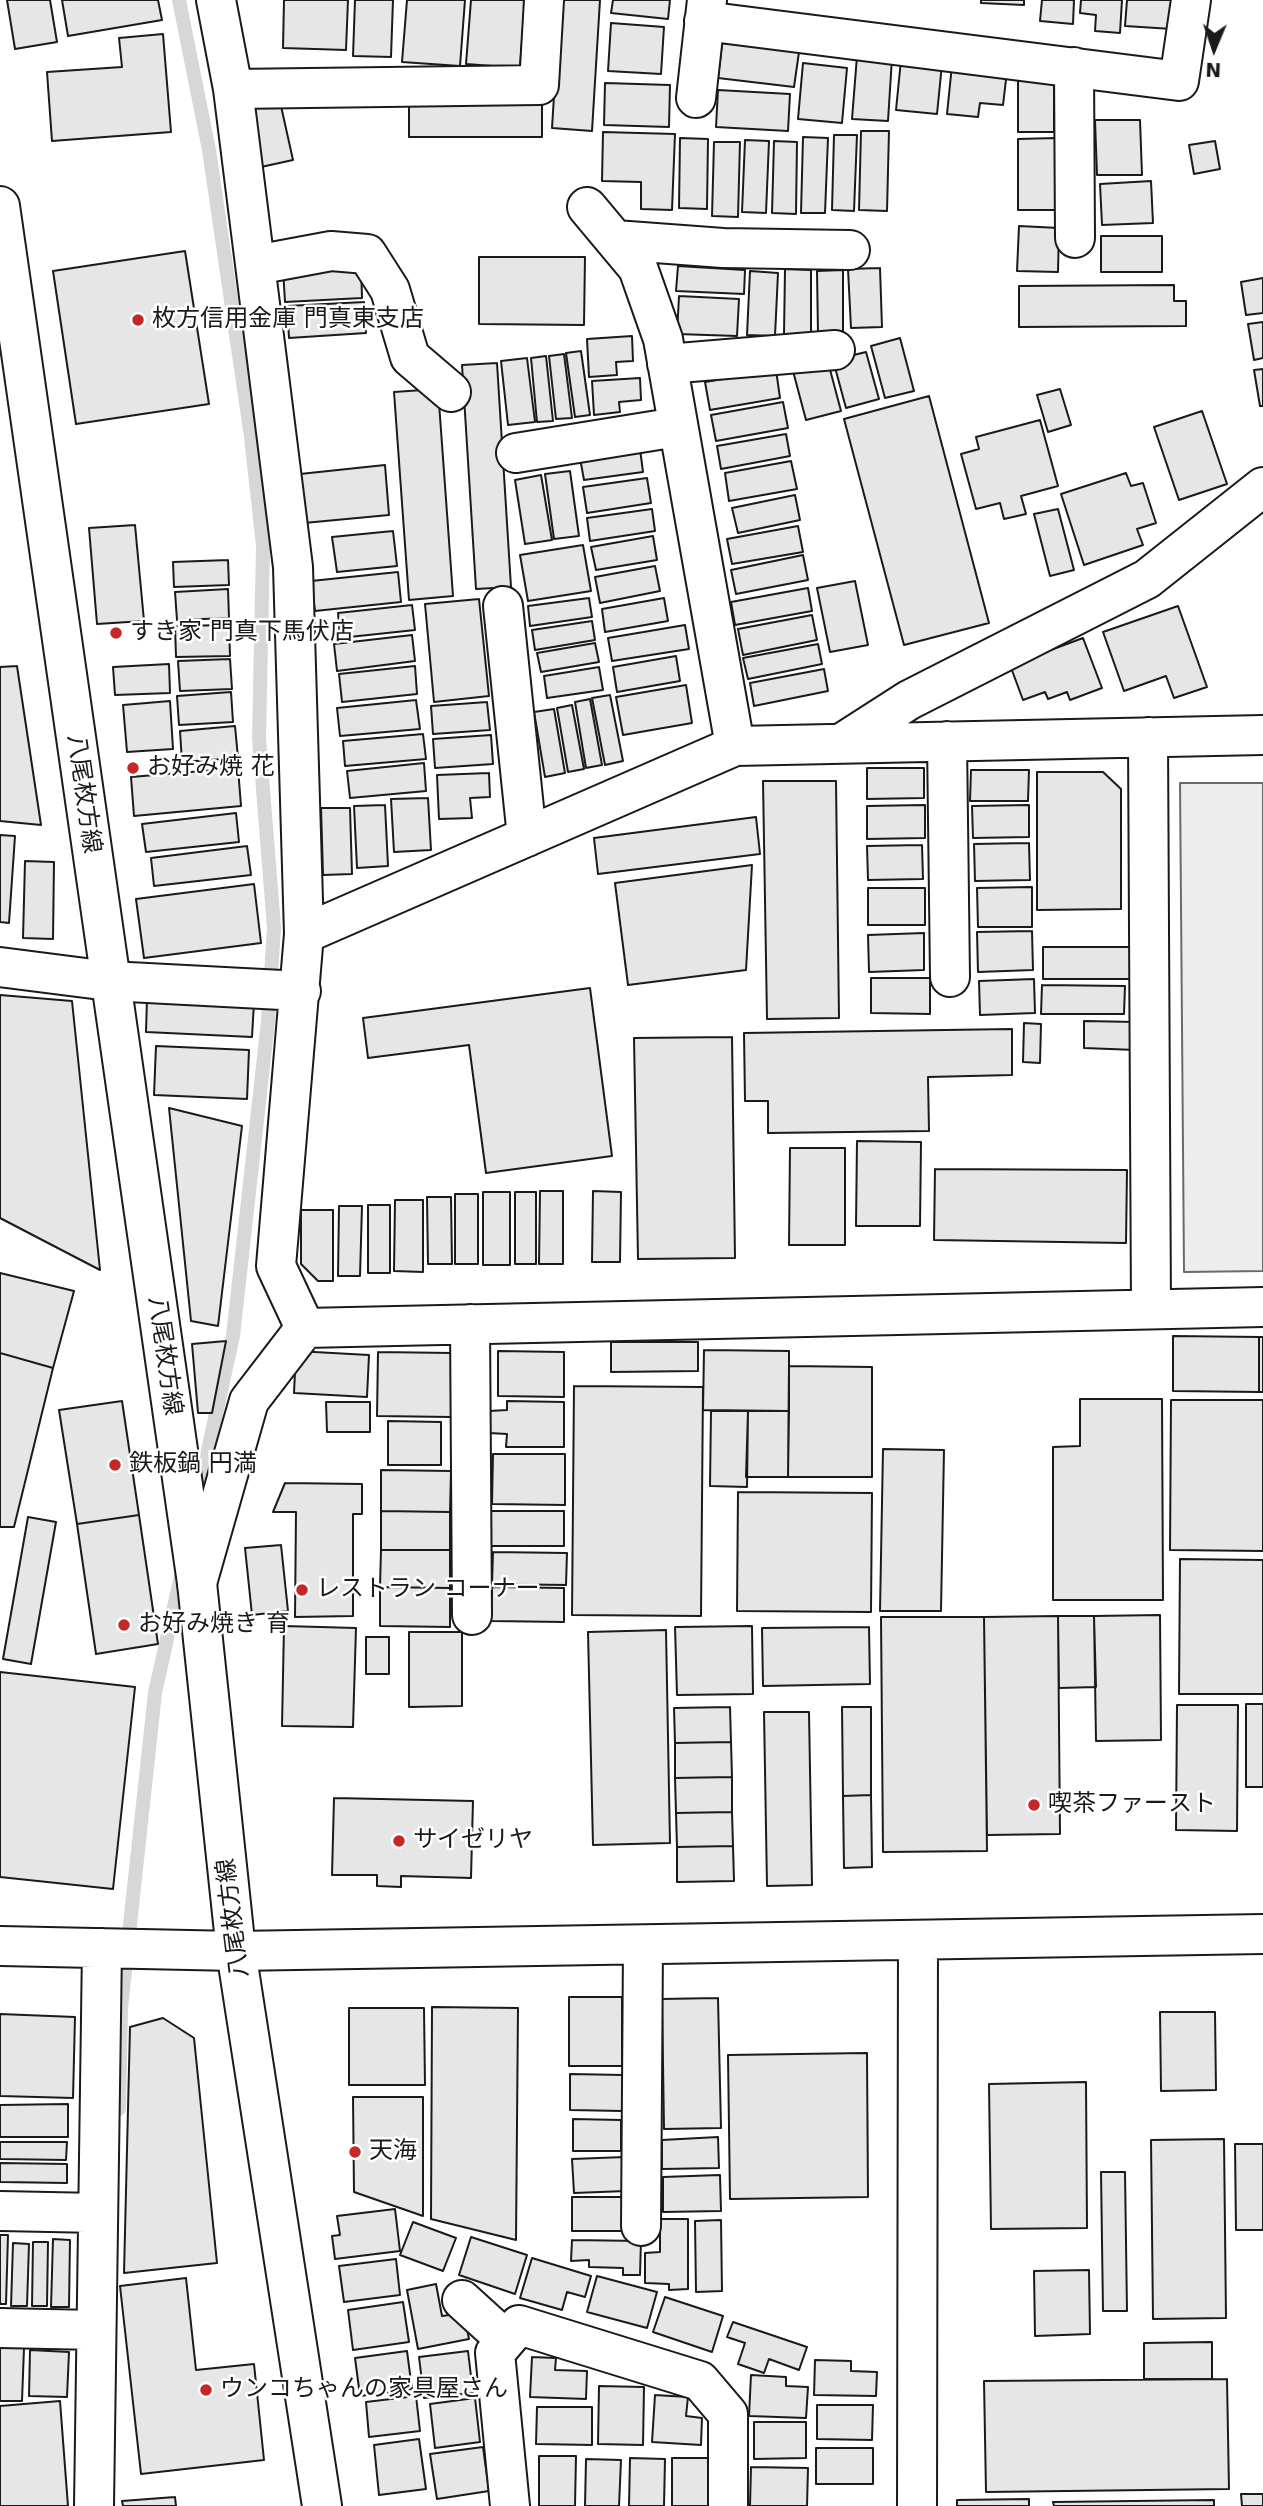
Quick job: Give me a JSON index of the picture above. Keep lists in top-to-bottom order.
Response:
{
  "streets": {
    "street": ["八尾枚方線"]
  },
  "places": [
    "枚方信用金庫 門真東支店",
    "すき家 門真下馬伏店",
    "お好み焼 花",
    "鉄板鍋 円満",
    "レストラン コーナー",
    "お好み焼き 育",
    "喫茶ファースト",
    "サイゼリヤ",
    "天海",
    "ウンコちゃんの家具屋さん"
  ],
  "north": "bottom"
}
